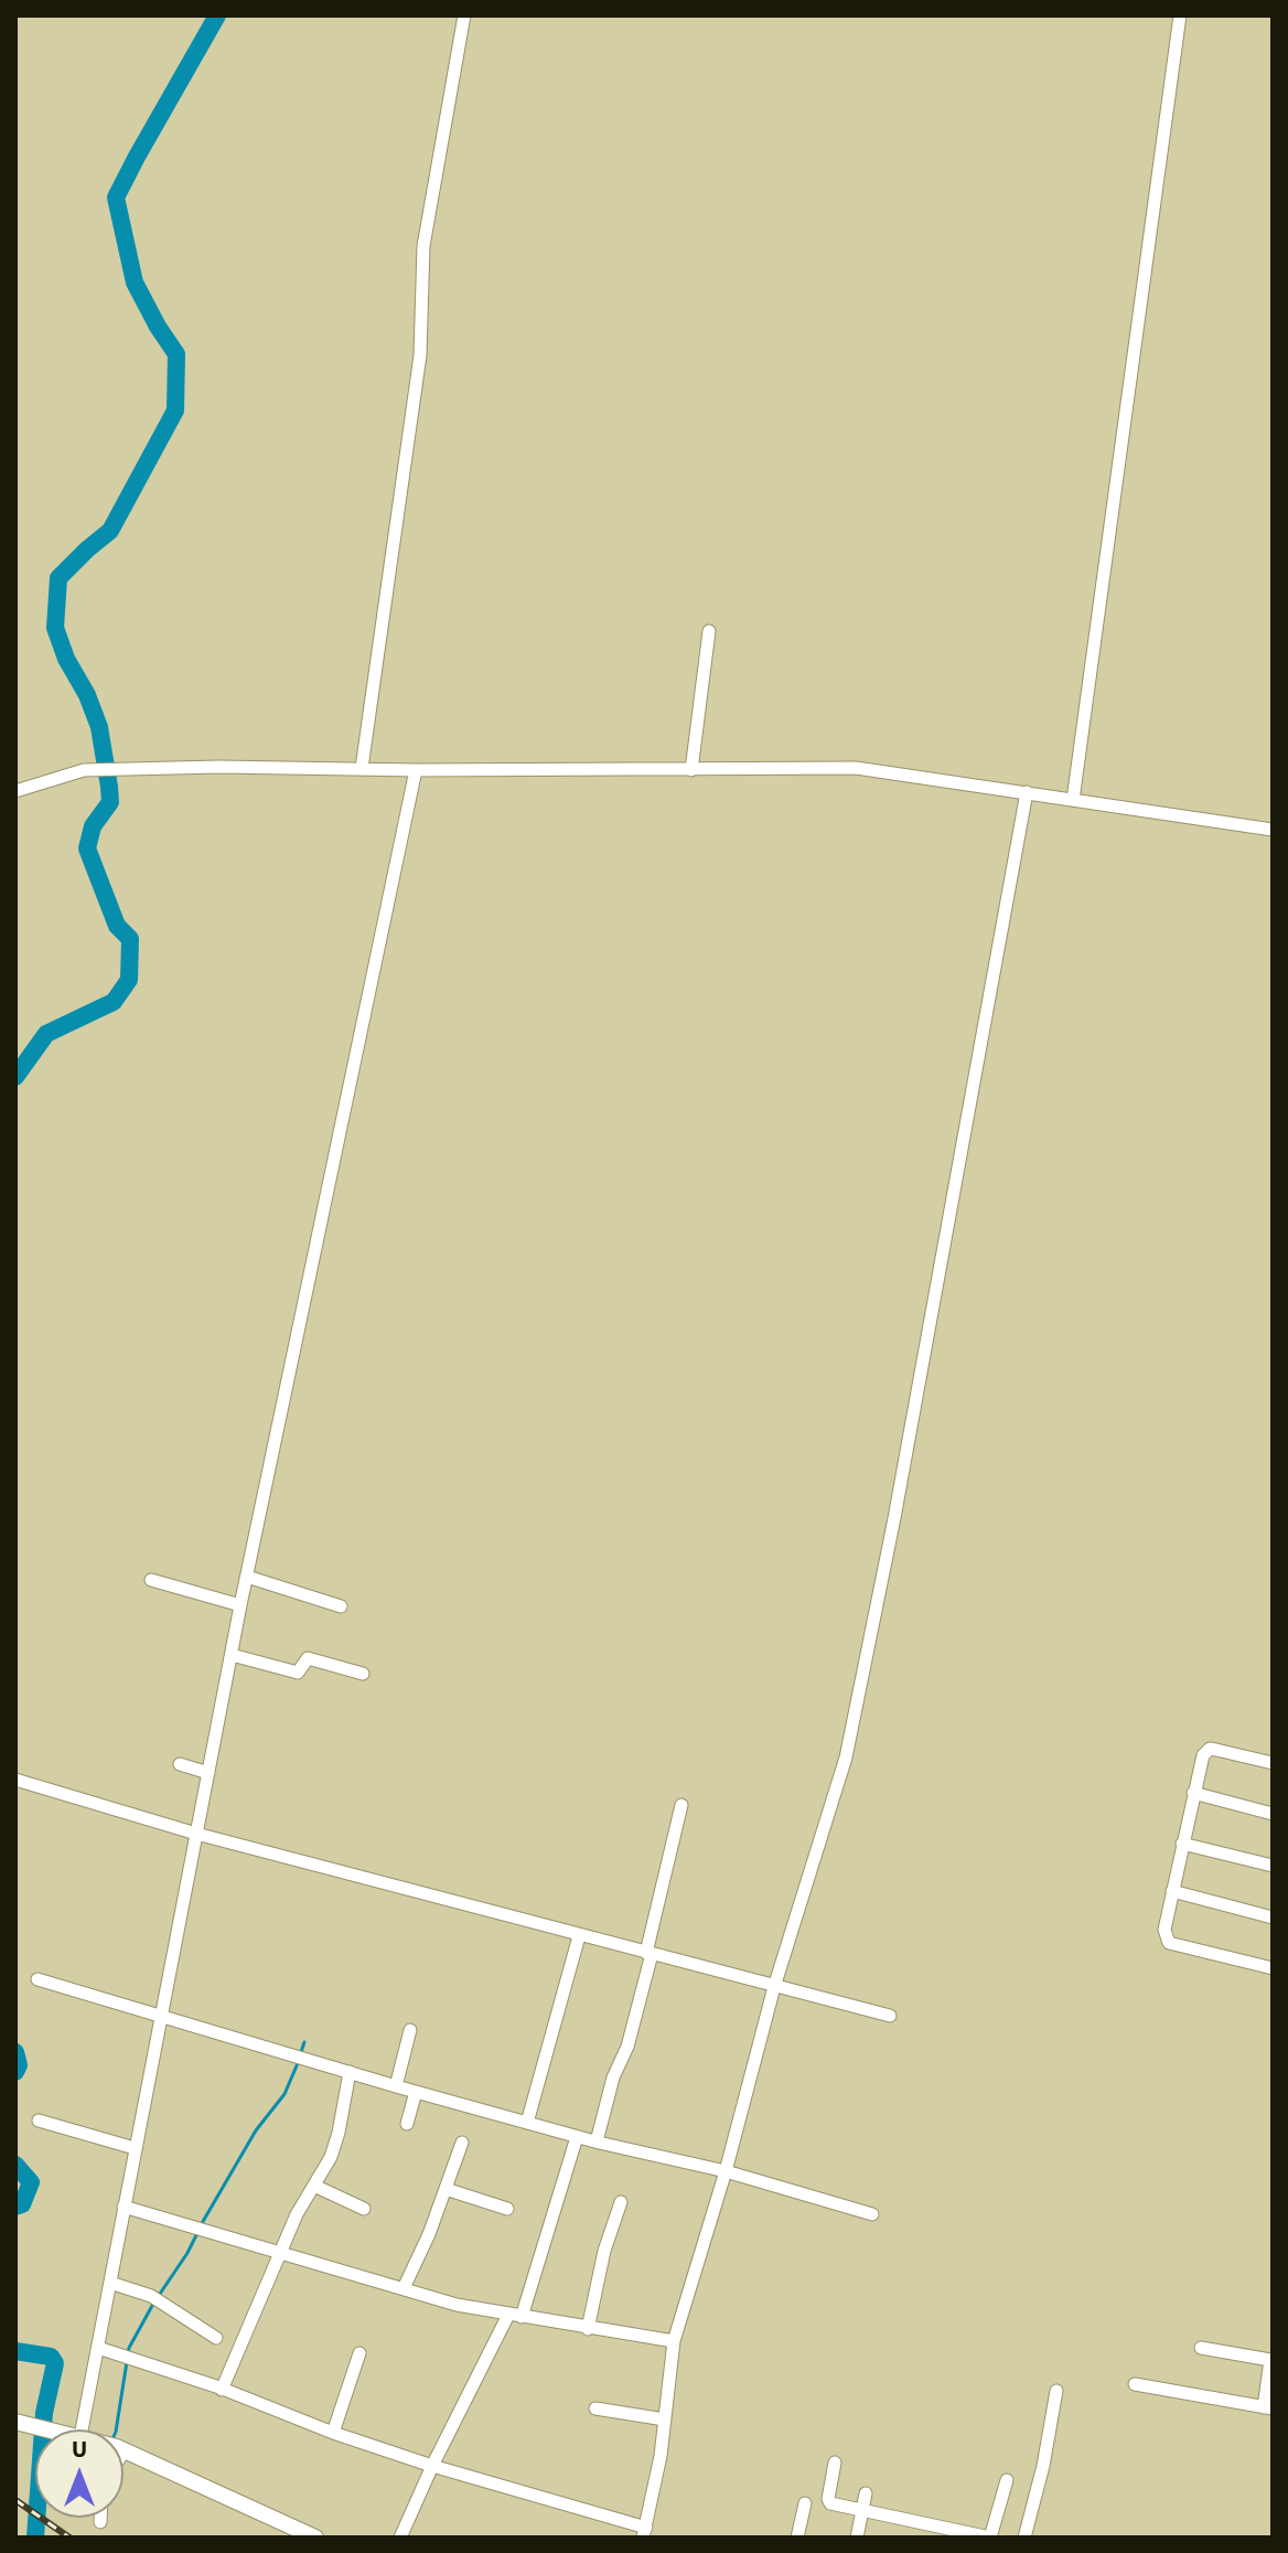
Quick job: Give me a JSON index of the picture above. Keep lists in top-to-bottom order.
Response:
{
  "north": "top"
}
